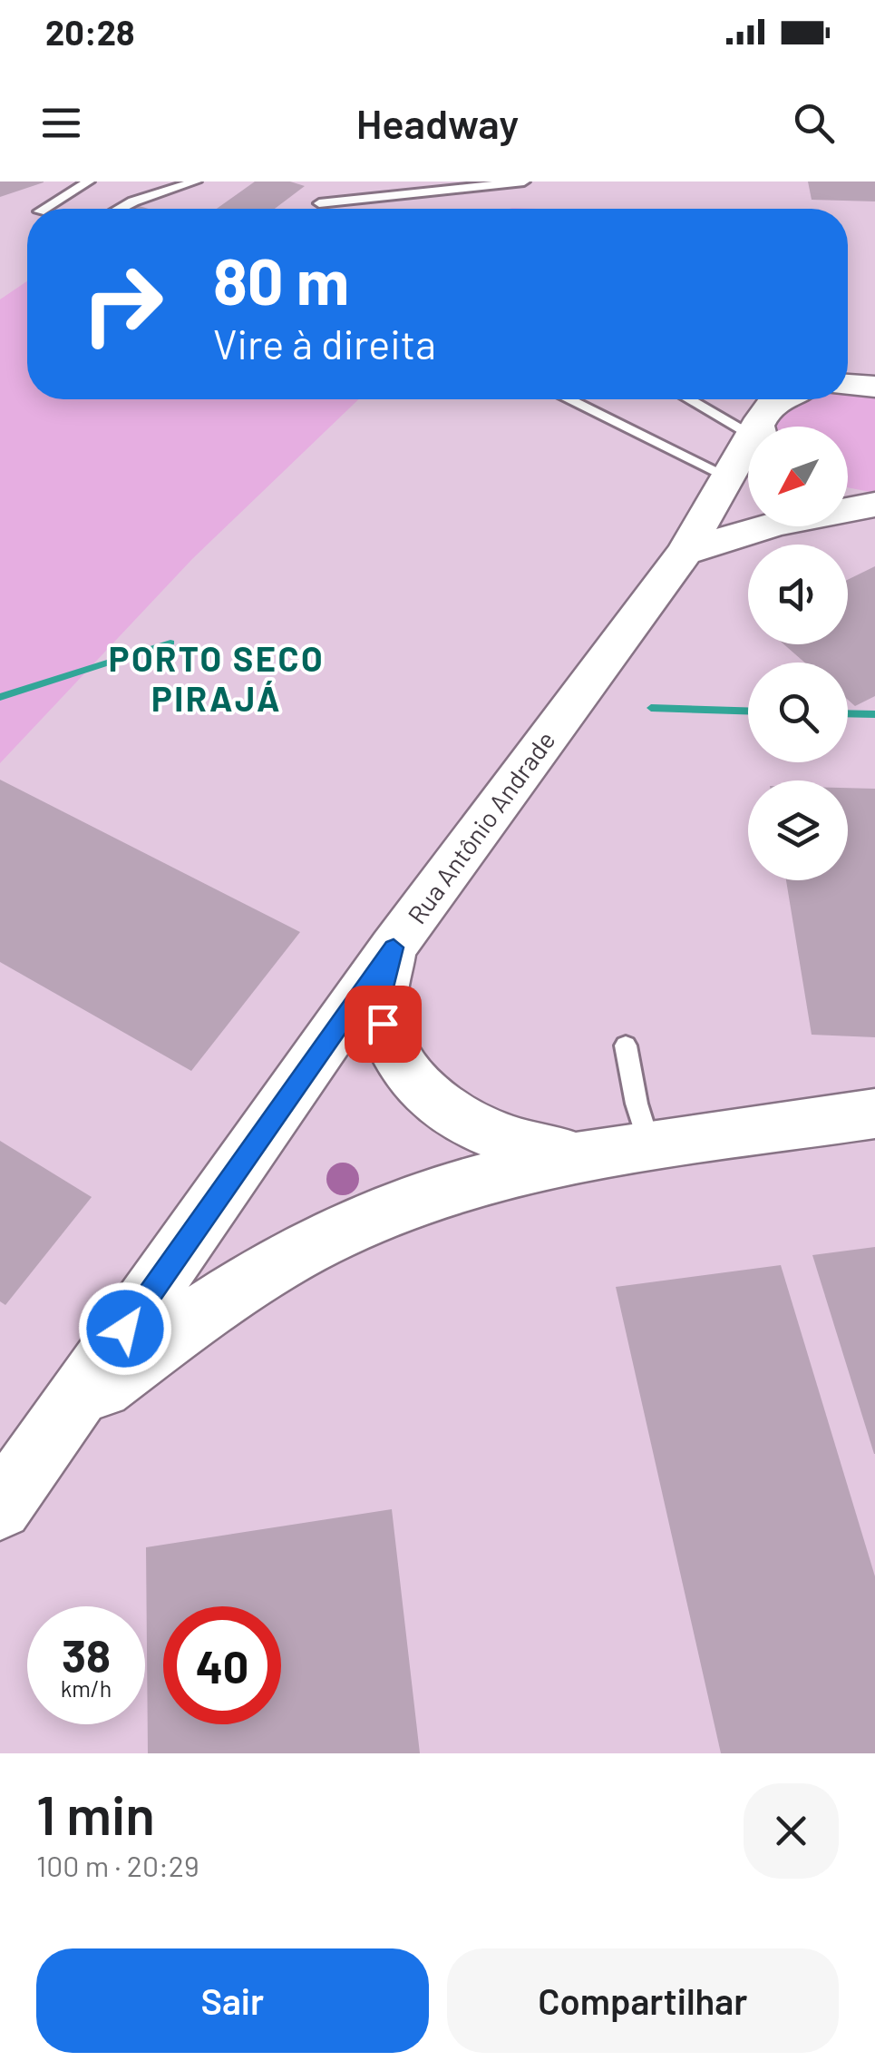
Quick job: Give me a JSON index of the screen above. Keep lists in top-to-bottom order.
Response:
{
  "streets": {
    "street": ["Rua Antônio Andrade"]
  },
  "districts": ["PORTO SECO PIRAJÁ"],
  "north": "bottom left",
  "page": {
    "status": "20:28",
    "header": "Headway",
    "turn": ["80 m", "Vire à direita"],
    "speed": "38 km/h",
    "limit": "40",
    "heading": ["1 min", "100 m · 20:29"],
    "buttons": ["Sair", "Compartilhar"]
  }
}
